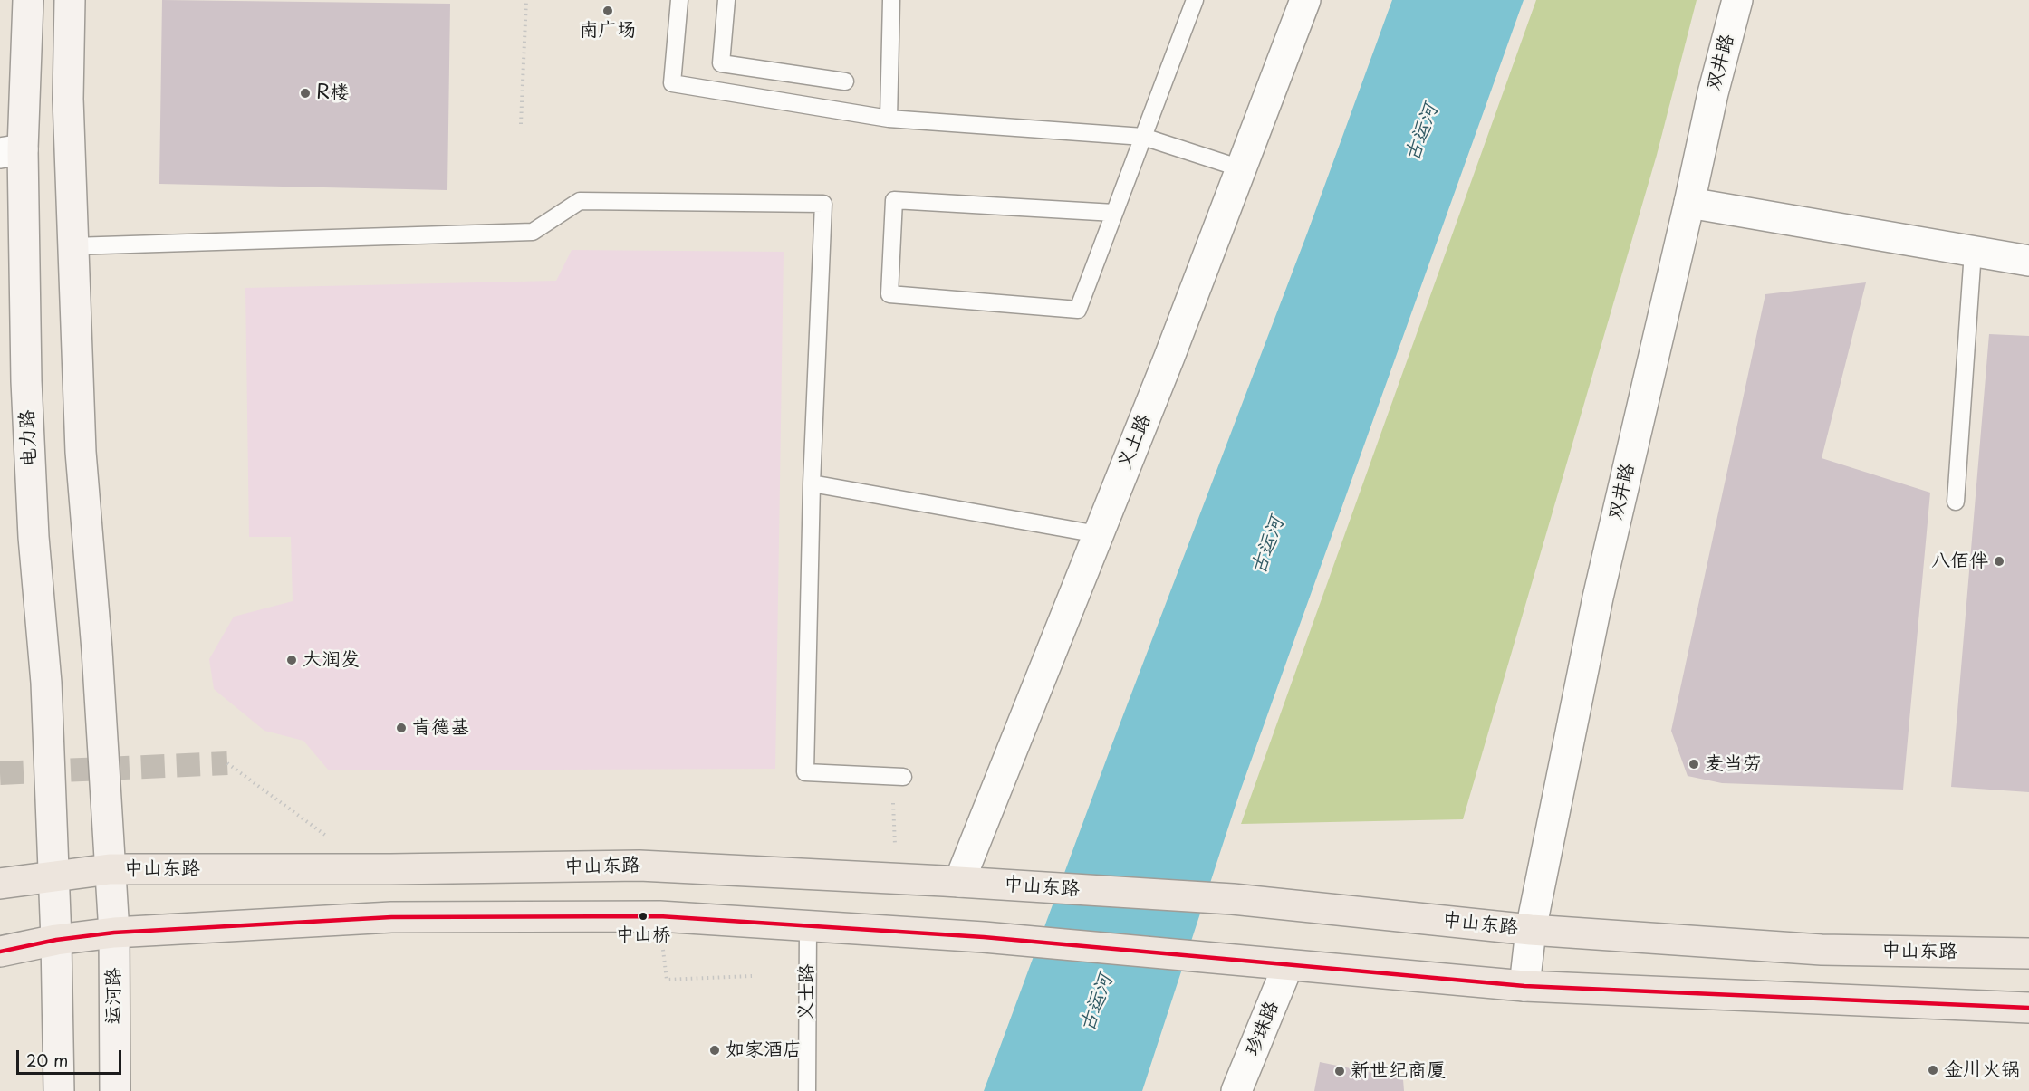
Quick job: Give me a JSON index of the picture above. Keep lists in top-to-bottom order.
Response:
{
  "streets": {
    "main road": ["电力路", "中山东路", "运河路"],
    "street": ["双井路", "义土路", "珍珠路"],
    "lane": ["义士路"]
  },
  "crossings": [
    ["双井路", "中山东路"],
    ["电力路", "中山东路"],
    ["义土路", "中山东路"],
    ["中山东路", "运河路"]
  ],
  "water": ["古运河"],
  "places": [
    "南广场",
    "R楼",
    "八佰伴",
    "大润发",
    "肯德基",
    "麦当劳",
    "中山桥",
    "如家酒店",
    "金川火锅",
    "新世纪商厦"
  ],
  "scale_bar": "20 m"
}
